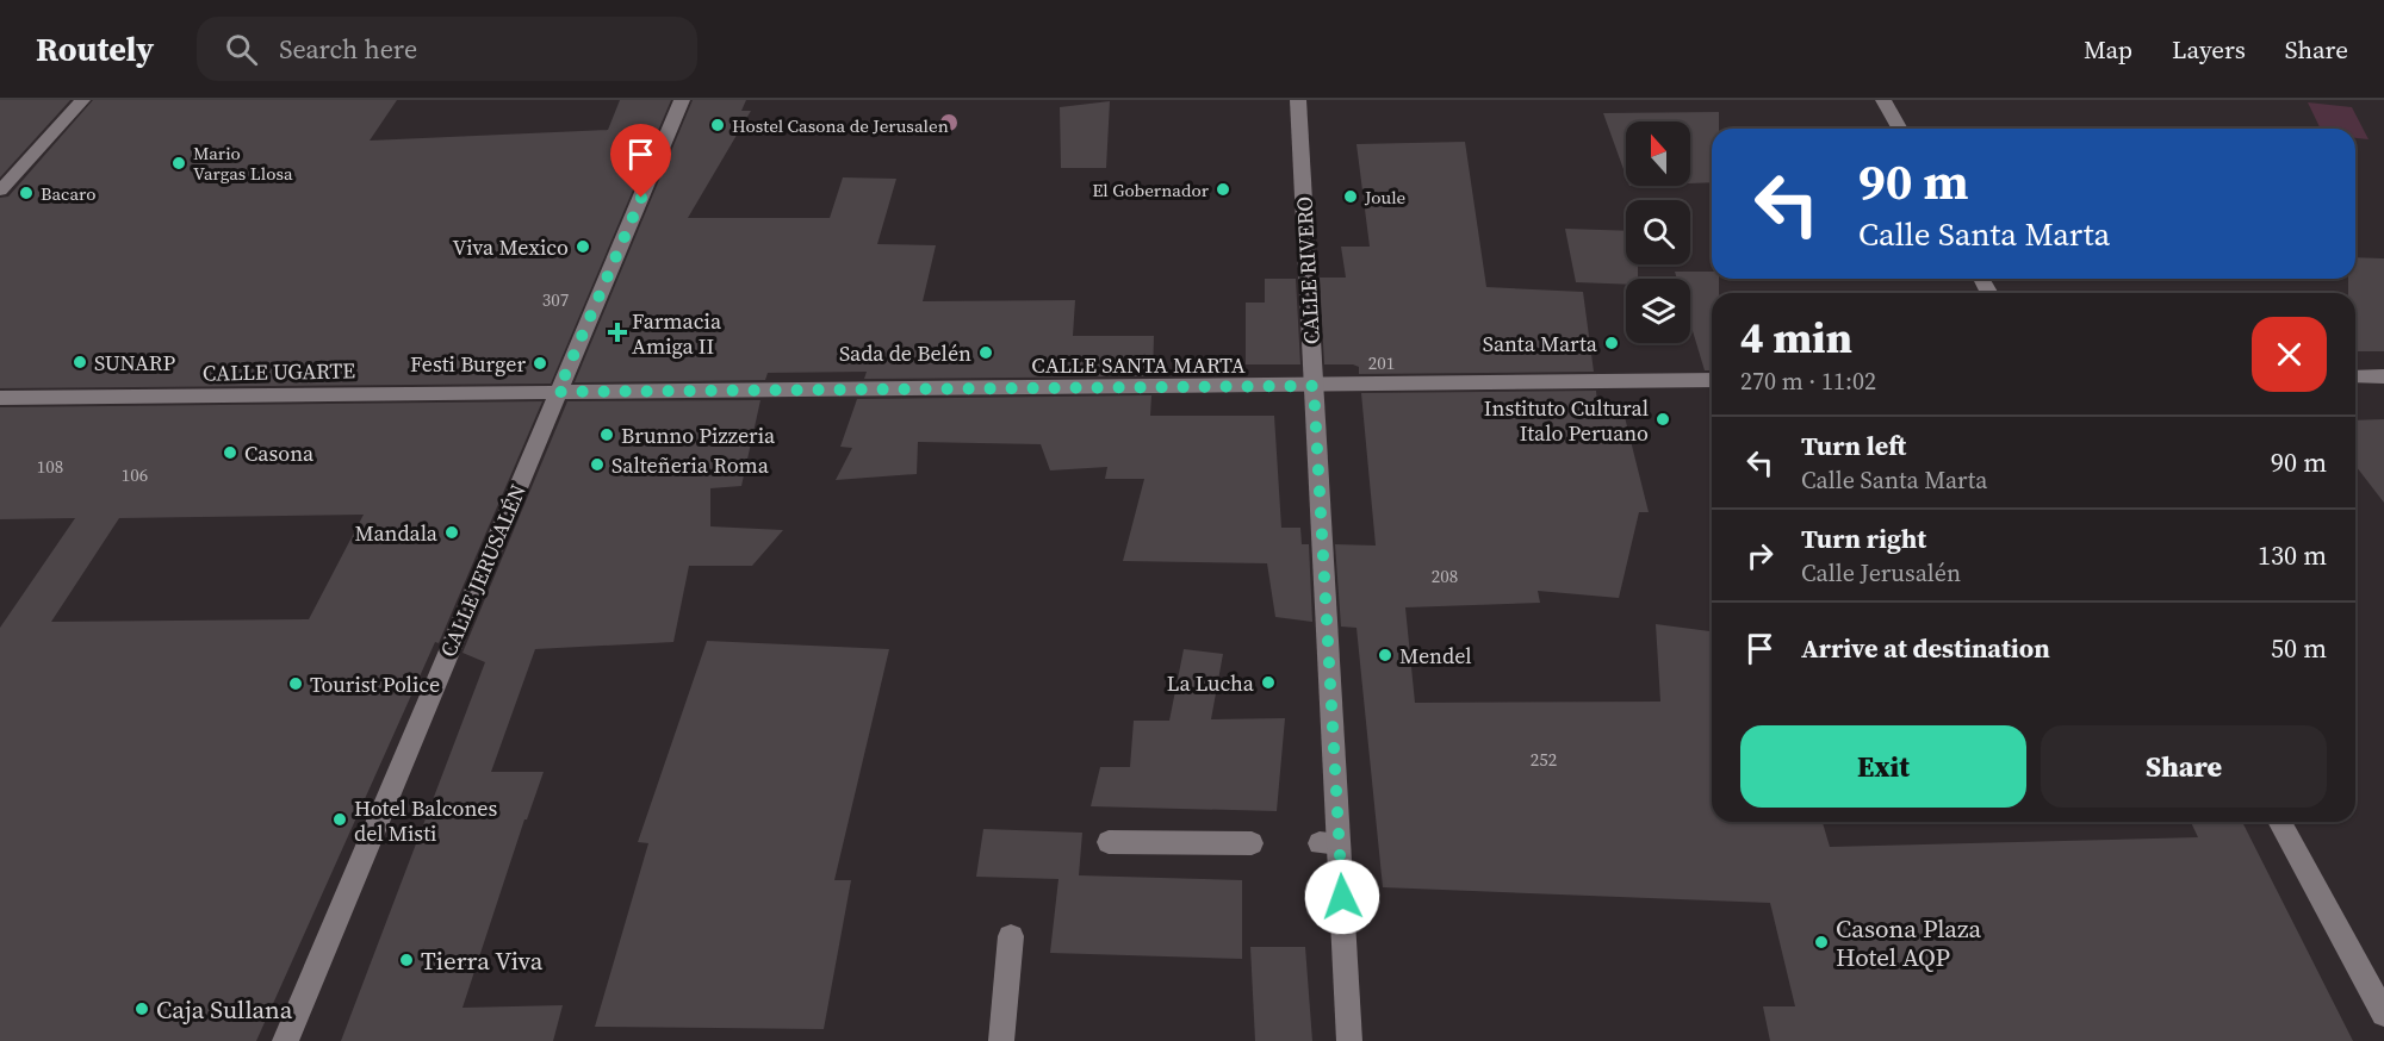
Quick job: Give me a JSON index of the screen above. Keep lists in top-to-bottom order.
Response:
{
  "streets": {
    "street": [
      "CALLE RIVERO",
      "CALLE SANTA MARTA",
      "CALLE UGARTE",
      "CALLE JERUSALÉN"
    ]
  },
  "crossings": [
    ["CALLE RIVERO", "CALLE SANTA MARTA"],
    ["CALLE SANTA MARTA", "CALLE UGARTE"],
    ["CALLE SANTA MARTA", "CALLE JERUSALÉN"],
    ["CALLE UGARTE", "CALLE JERUSALÉN"]
  ],
  "places": {
    "other": [
      "Hostel Casona de Jerusalen",
      "Mario Vargas Llosa",
      "El Gobernador",
      "Bacaro",
      "Joule",
      "Viva Mexico",
      "Santa Marta",
      "Sada de Belén",
      "SUNARP",
      "Festi Burger",
      "Instituto Cultural Italo Peruano",
      "Brunno Pizzeria",
      "Casona",
      "Salteñeria Roma",
      "Mandala",
      "Mendel",
      "La Lucha",
      "Tourist Police",
      "Hotel Balcones del Misti",
      "Casona Plaza Hotel AQP",
      "Tierra Viva",
      "Caja Sullana"
    ],
    "health": ["Farmacia Amiga II"]
  },
  "house_numbers": [
    "307",
    "201",
    "108",
    "106",
    "208",
    "252"
  ],
  "north": "top",
  "page": {
    "header": "Routely",
    "search": "Search here",
    "nav": ["Map", "Layers", "Share"],
    "turn": ["90 m", "Calle Santa Marta"],
    "heading": ["4 min", "270 m · 11:02"],
    "list": [
      {
        "name": "Turn left",
        "note": "Calle Santa Marta",
        "value": "90 m"
      },
      {
        "name": "Turn right",
        "note": "Calle Jerusalén",
        "value": "130 m"
      },
      {
        "name": "Arrive at destination",
        "value": "50 m"
      }
    ],
    "buttons": ["Exit", "Share"]
  }
}
